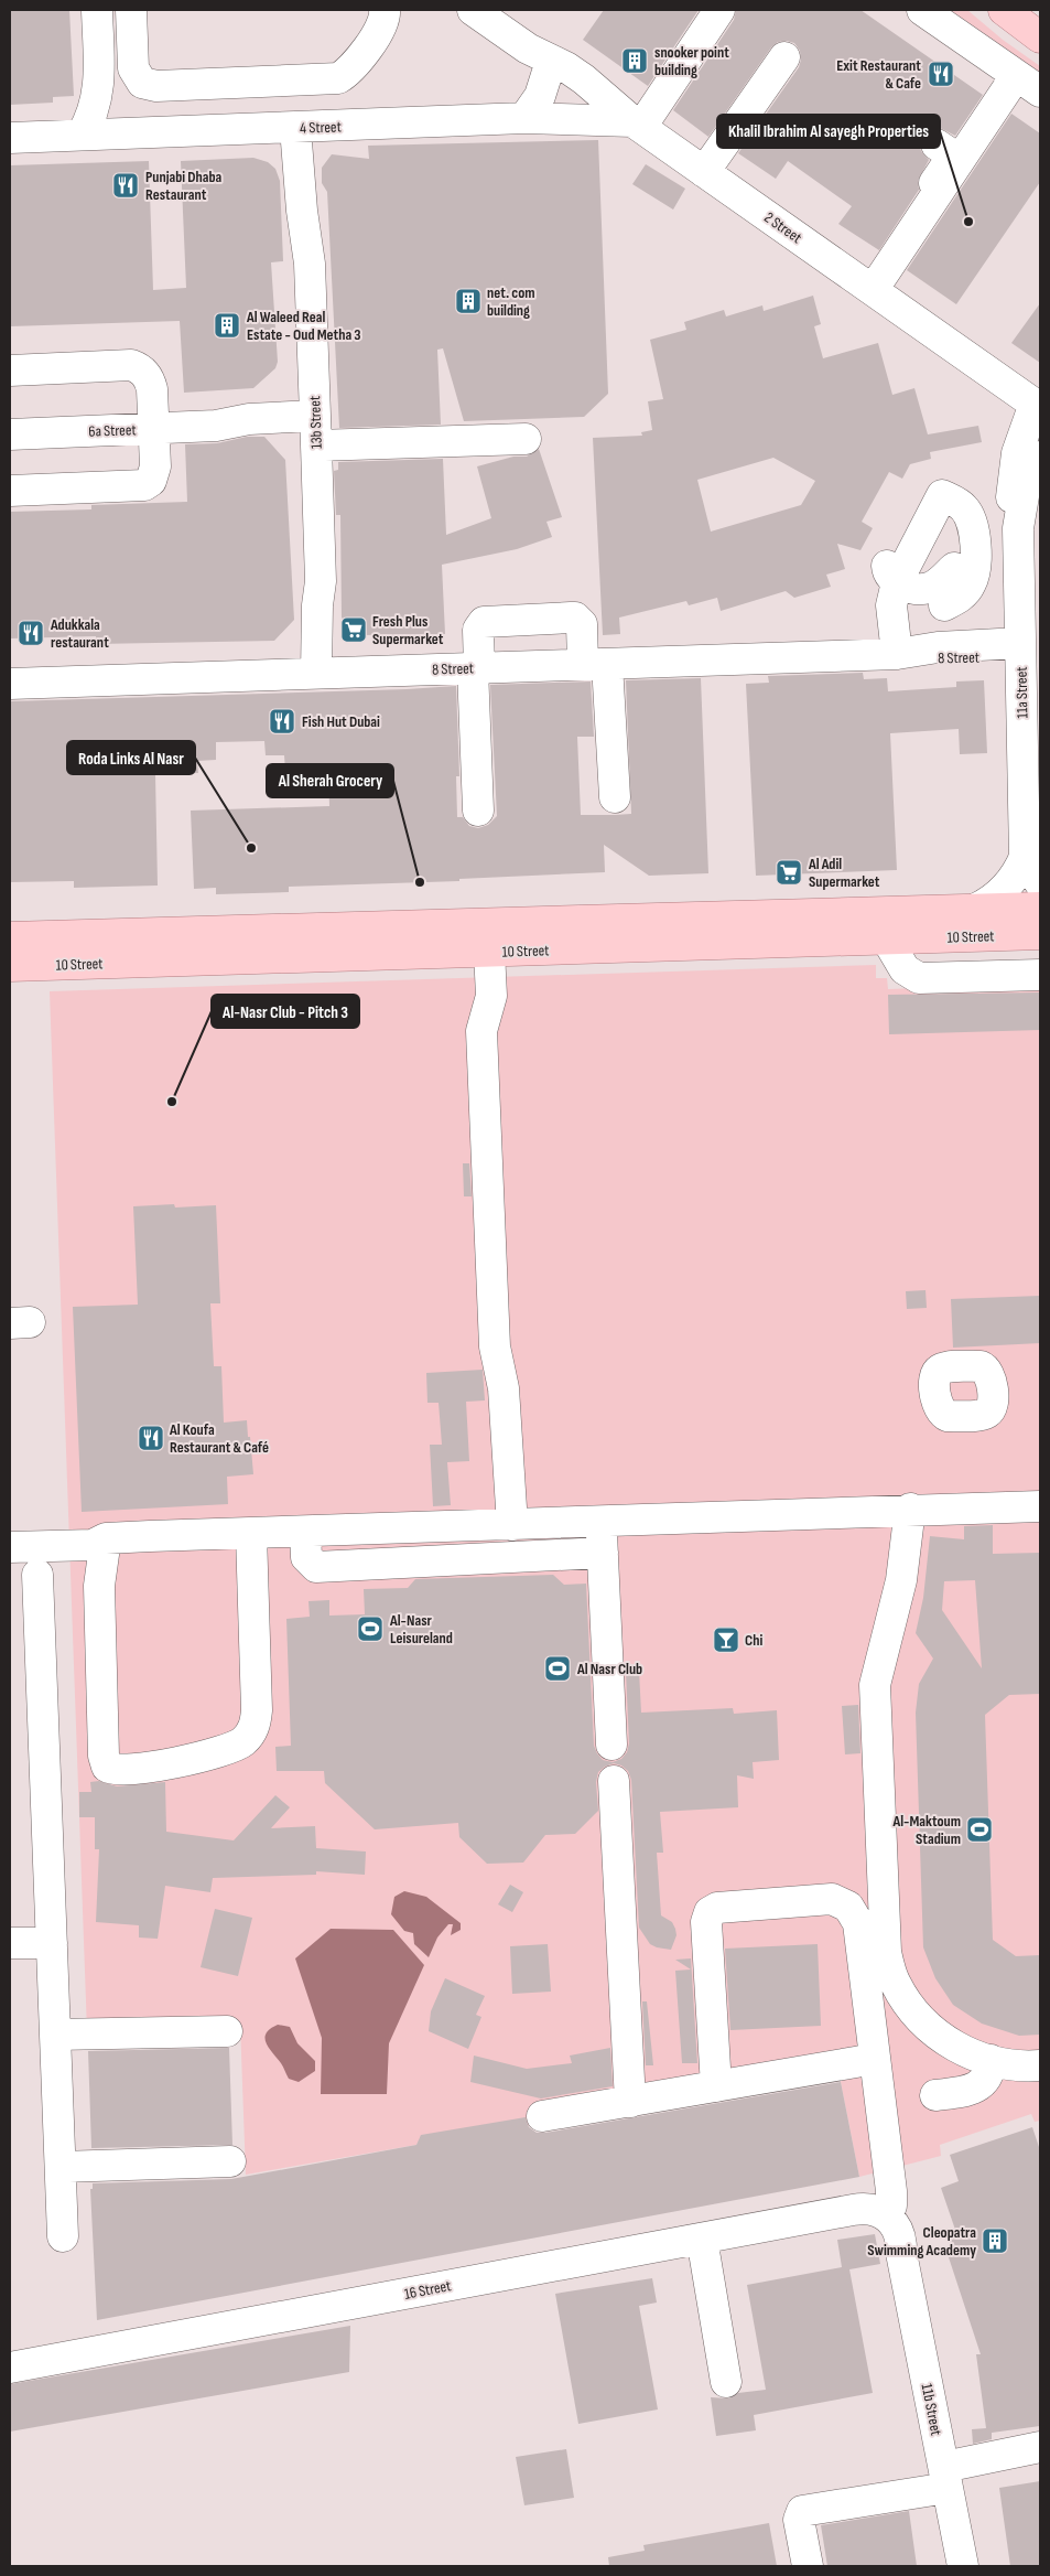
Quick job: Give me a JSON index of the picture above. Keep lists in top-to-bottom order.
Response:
{
  "streets": {
    "main road": ["10 Street"],
    "street": [
      "4 Street",
      "2 Street",
      "13b Street",
      "6a Street",
      "8 Street",
      "11a Street",
      "16 Street",
      "11b Street"
    ]
  },
  "crossings": [
    ["4 Street", "2 Street"],
    ["4 Street", "13b Street"],
    ["2 Street", "11a Street"],
    ["13b Street", "6a Street"],
    ["13b Street", "8 Street"],
    ["8 Street", "11a Street"],
    ["11a Street", "10 Street"],
    ["16 Street", "11b Street"]
  ],
  "places": {
    "building": [
      "snooker point building",
      "net. com building",
      "Al Waleed Real Estate - Oud Metha 3",
      "Cleopatra Swimming Academy"
    ],
    "restaurant": [
      "Exit Restaurant & Cafe",
      "Punjabi Dhaba Restaurant",
      "Adukkala restaurant",
      "Fish Hut Dubai",
      "Al Koufa Restaurant & Café"
    ],
    "other": [
      "Khalil Ibrahim Al sayegh Properties",
      "Roda Links Al Nasr",
      "Al Sherah Grocery",
      "Al-Nasr Club - Pitch 3"
    ],
    "supermarket": ["Fresh Plus Supermarket", "Al Adil Supermarket"],
    "sports": ["Al-Nasr Leisureland", "Al Nasr Club", "Al-Maktoum Stadium"],
    "bar": ["Chi"]
  }
}
